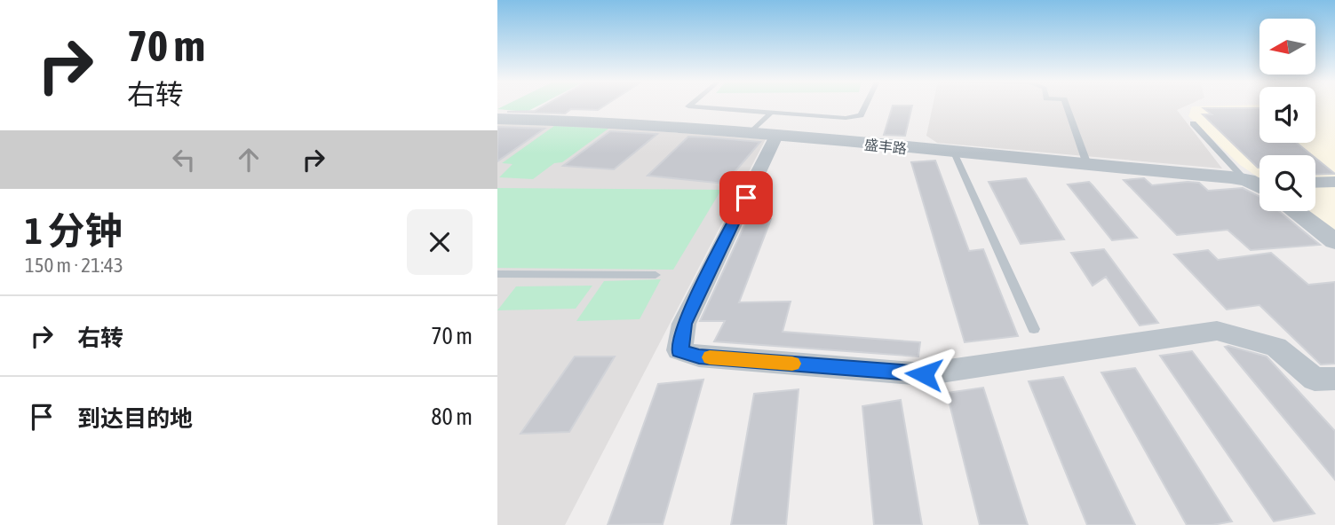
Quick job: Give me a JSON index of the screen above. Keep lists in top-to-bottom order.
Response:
{
  "streets": {
    "street": ["盛丰路"]
  },
  "north": "left",
  "page": {
    "turn": ["70 m", "右转"],
    "heading": ["1 分钟", "150 m · 21:43"],
    "list": [
      {
        "name": "右转",
        "value": "70 m"
      },
      {
        "name": "到达目的地",
        "value": "80 m"
      }
    ]
  }
}
